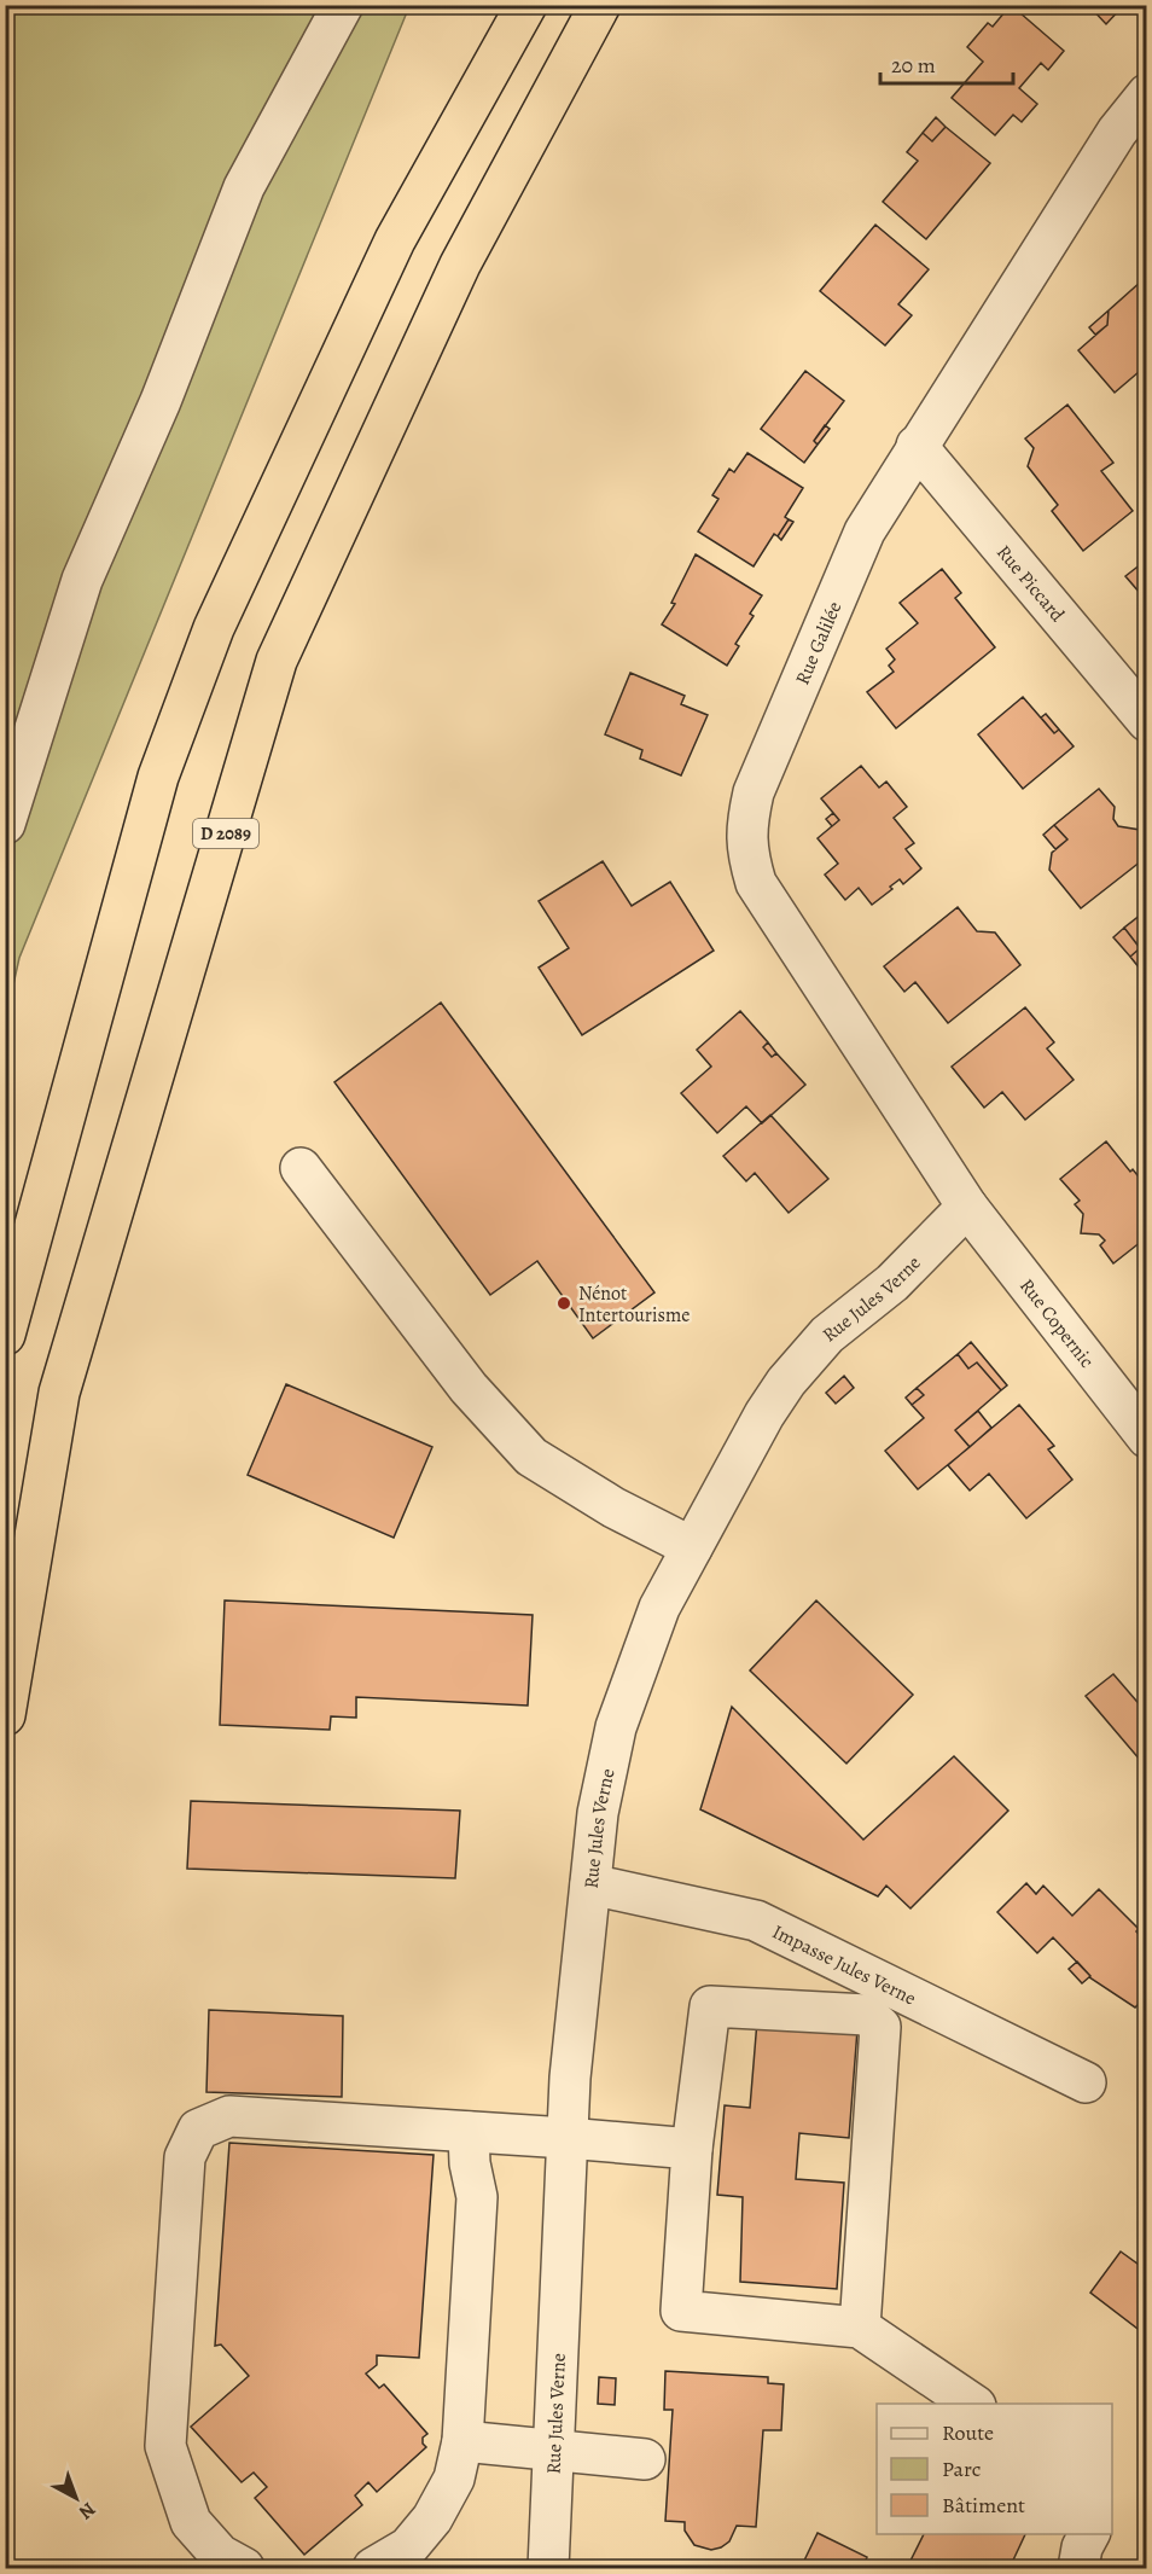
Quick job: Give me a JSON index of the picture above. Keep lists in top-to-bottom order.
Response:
{
  "streets": {
    "highway": ["D 2089"],
    "street": [
      "Rue Piccard",
      "Rue Galilée",
      "Rue Jules Verne",
      "Rue Copernic",
      "Impasse Jules Verne"
    ]
  },
  "crossings": [
    ["Rue Piccard", "Rue Galilée"],
    ["Rue Galilée", "Rue Jules Verne"],
    ["Rue Galilée", "Rue Copernic"],
    ["Rue Jules Verne", "Rue Copernic"],
    ["Rue Jules Verne", "Impasse Jules Verne"]
  ],
  "places": ["Nénot Intertourisme"],
  "legend": ["Route", "Parc", "Bâtiment"],
  "scale_bar": "20 m",
  "north": "bottom right"
}
